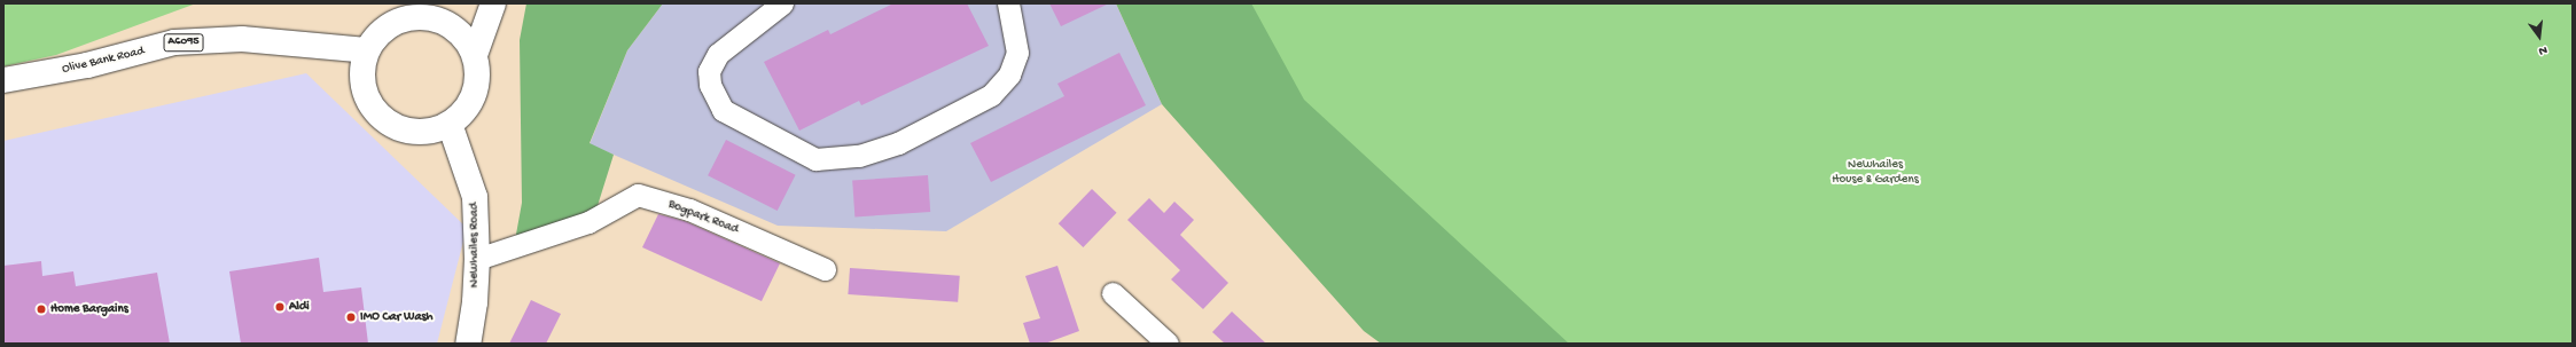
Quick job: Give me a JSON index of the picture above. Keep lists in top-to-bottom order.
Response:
{
  "streets": {
    "main road": ["A6095", "Olive Bank Road", "Newhailes Road"],
    "street": ["Bogpark Road"]
  },
  "crossings": [
    ["Olive Bank Road", "Newhailes Road"],
    ["Bogpark Road", "Newhailes Road"]
  ],
  "parks": ["Newhailes House & Gardens"],
  "places": ["Aldi", "Home Bargains", "IMO Car Wash"],
  "north": "bottom"
}
